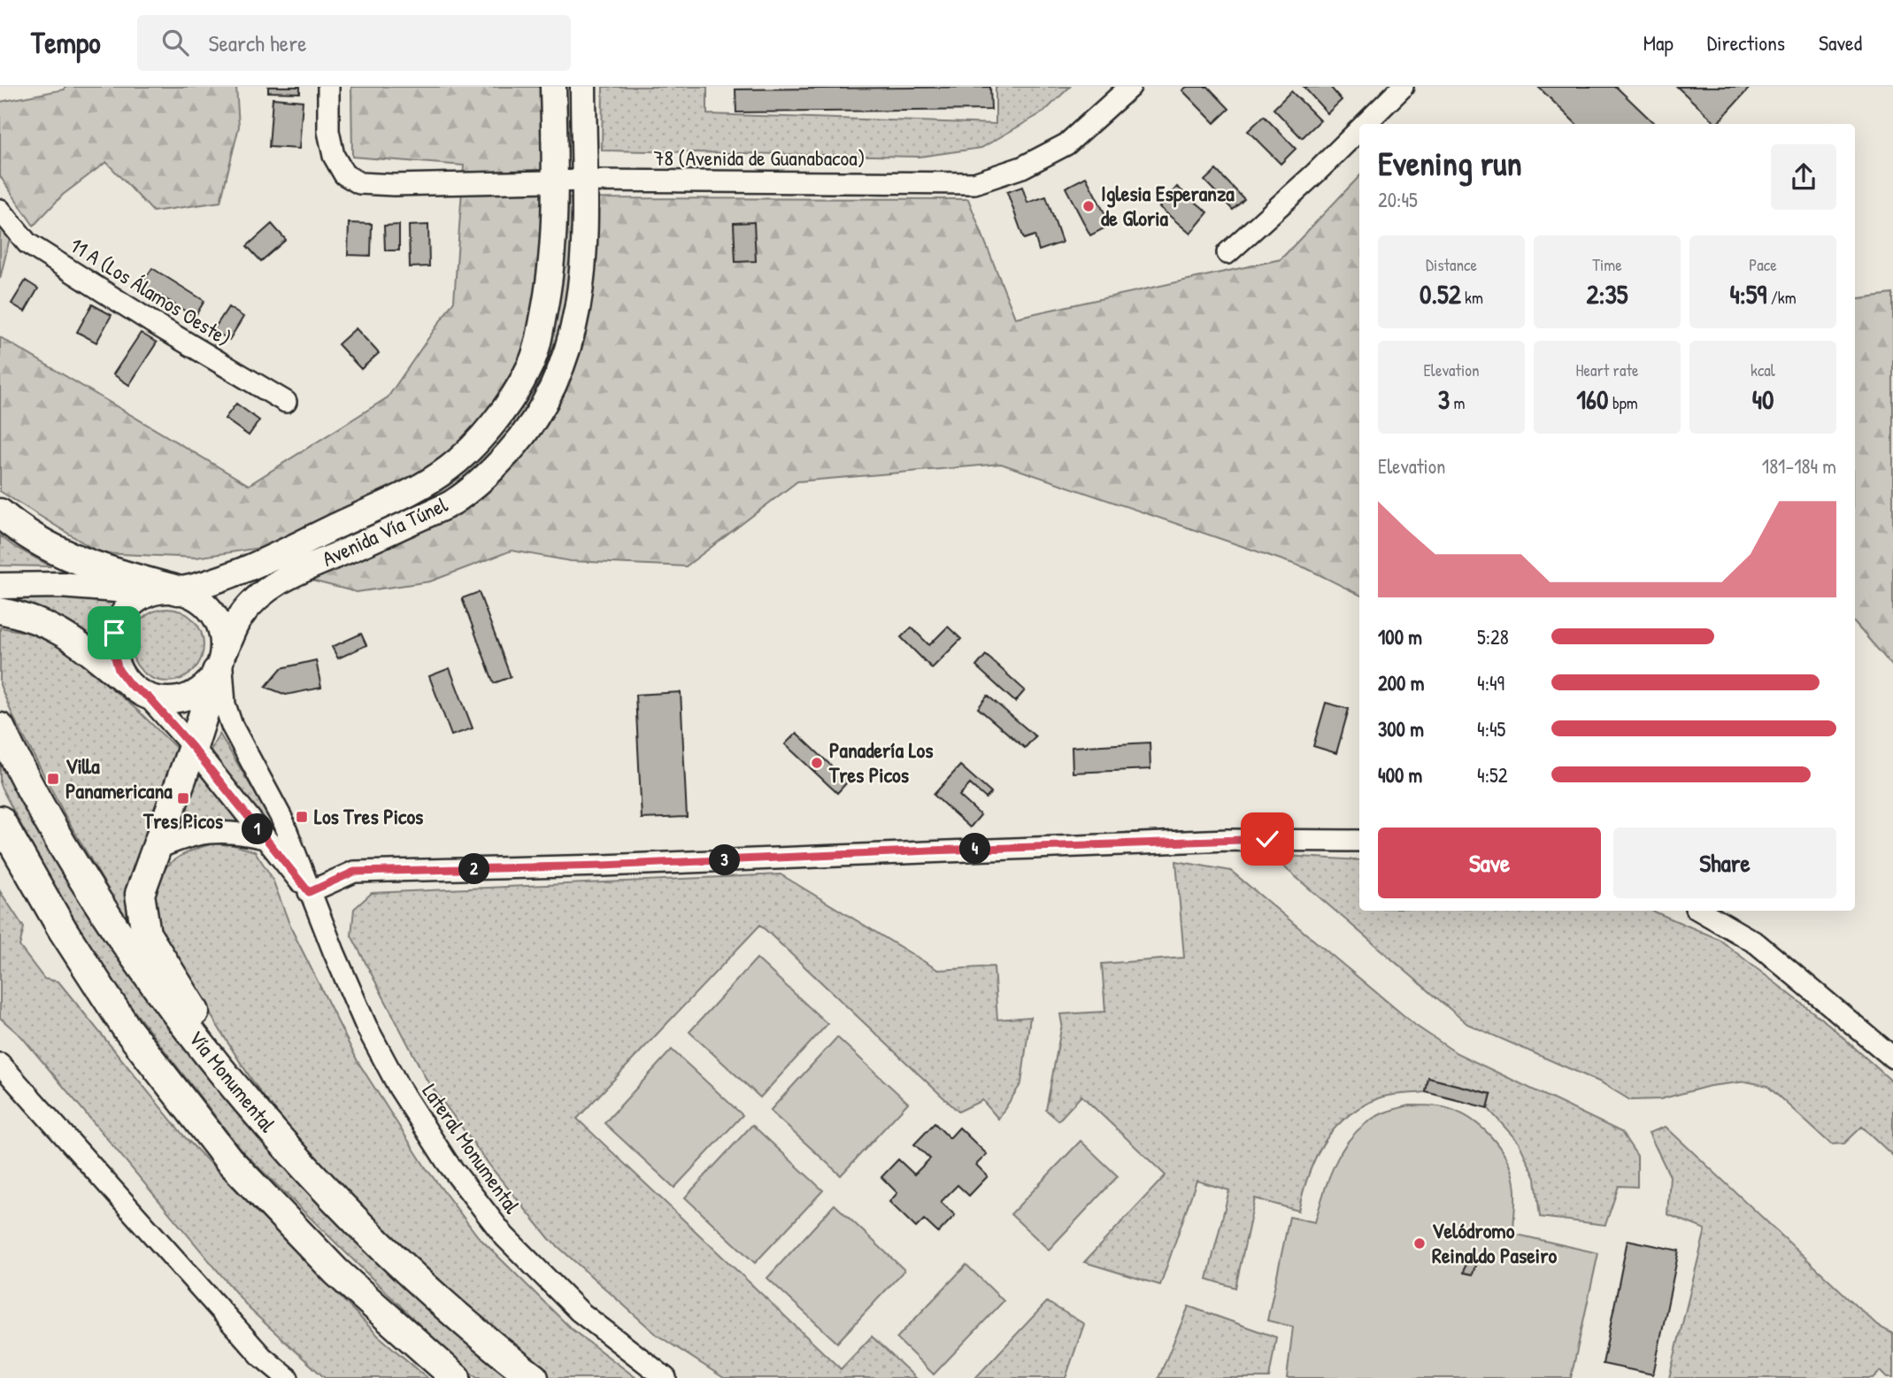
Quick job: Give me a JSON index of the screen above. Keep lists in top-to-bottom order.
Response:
{
  "streets": {
    "highway": ["Vía Monumental"],
    "main road": ["Avenida Vía Túnel"],
    "street": ["78 (Avenida de Guanabacoa)", "11 A (Los Álamos Oeste)", "Lateral Monumental"]
  },
  "crossings": [
    ["78 (Avenida de Guanabacoa)", "Avenida Vía Túnel"],
    ["Avenida Vía Túnel", "Lateral Monumental"]
  ],
  "places": {
    "other": ["Iglesia Esperanza de Gloria", "Panadería Los Tres Picos", "Velódromo Reinaldo Paseiro"],
    "transit": ["Villa Panamericana", "Tres Picos", "Los Tres Picos"]
  },
  "page": {
    "header": "Tempo",
    "search": "Search here",
    "nav": ["Map", "Directions", "Saved"],
    "heading": ["Evening run", "20:45"],
    "stats": [
      ["Distance", "0.52 km"],
      ["Time", "2:35"],
      ["Pace", "4:59 /km"],
      ["Elevation", "3 m"],
      ["Heart rate", "160 bpm"],
      ["kcal", "40"]
    ],
    "chart": ["Elevation", "181–184 m"],
    "list": [
      {
        "name": "100 m",
        "note": "5:28"
      },
      {
        "name": "200 m",
        "note": "4:49"
      },
      {
        "name": "300 m",
        "note": "4:45"
      },
      {
        "name": "400 m",
        "note": "4:52"
      }
    ],
    "pins": [
      "1",
      "4",
      "3",
      "2"
    ],
    "buttons": ["Save", "Share"]
  }
}
